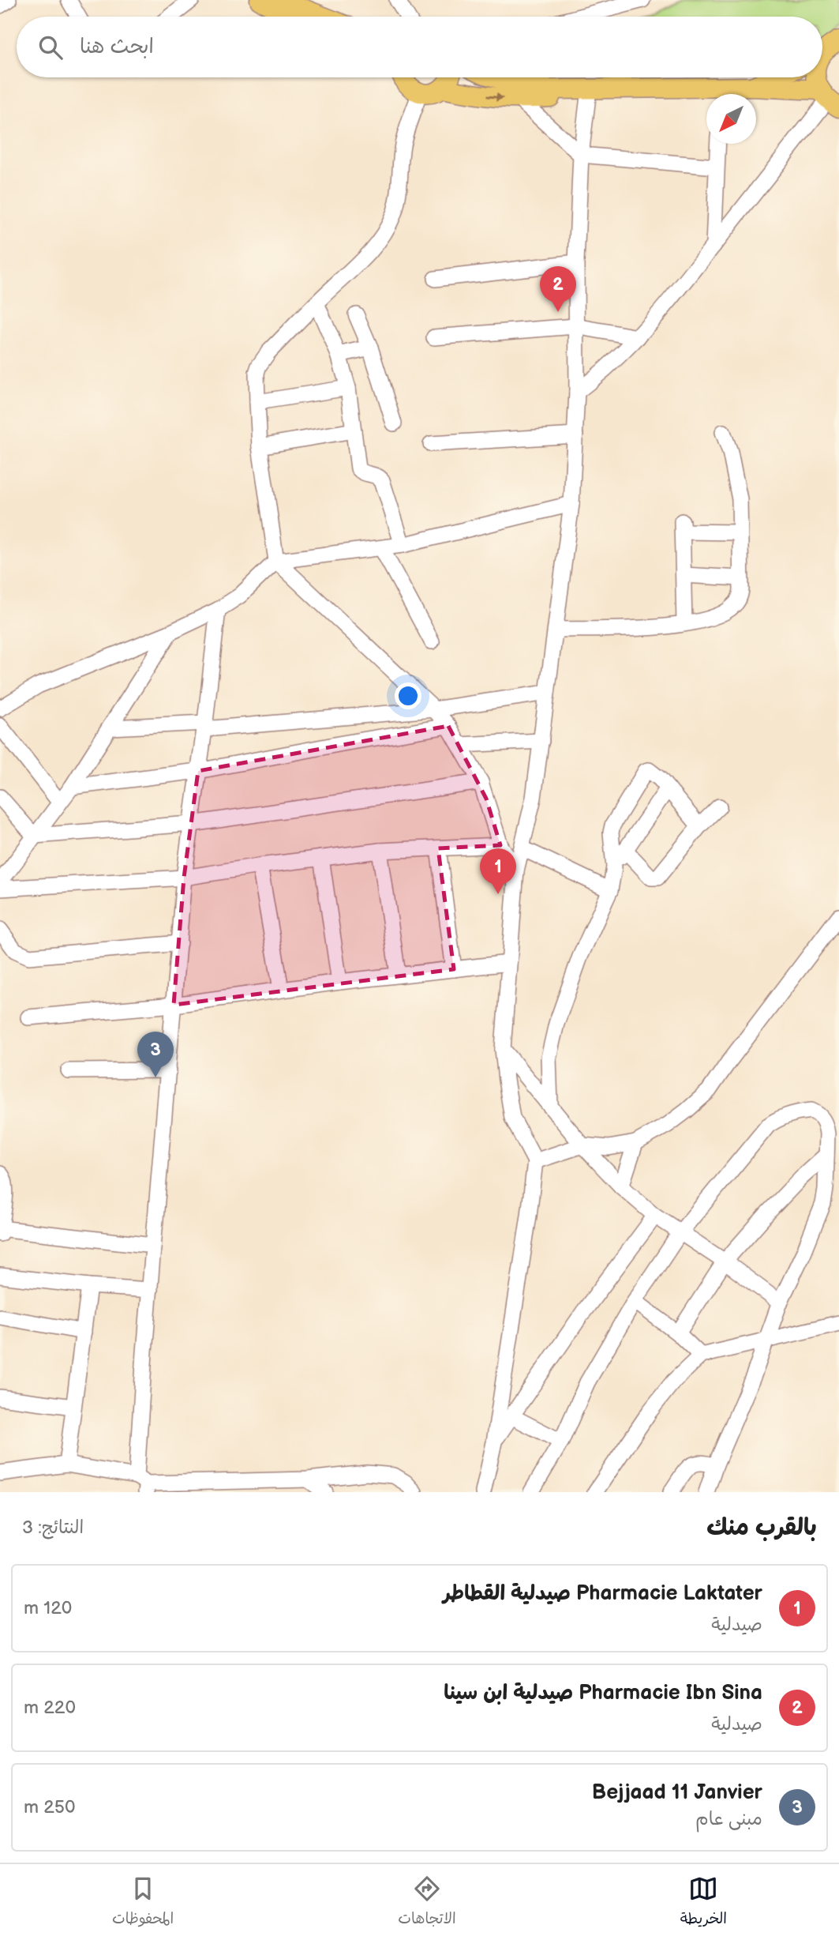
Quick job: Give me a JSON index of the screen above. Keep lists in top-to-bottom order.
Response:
{
  "north": "bottom left",
  "page": {
    "search": "ابحث هنا",
    "pins": ["2", "1", "3"],
    "heading": ["بالقرب منك", "النتائج: 3"],
    "list": [
      {
        "mark": "1",
        "name": "Pharmacie Laktater صيدلية القطاطر",
        "note": "صيدلية",
        "value": "120 m"
      },
      {
        "mark": "2",
        "name": "Pharmacie Ibn Sina صيدلية ابن سينا",
        "note": "صيدلية",
        "value": "220 m"
      },
      {
        "mark": "3",
        "name": "Bejjaad 11 Janvier",
        "note": "مبنى عام",
        "value": "250 m"
      }
    ],
    "nav": ["الخريطة", "الاتجاهات", "المحفوظات"]
  }
}
